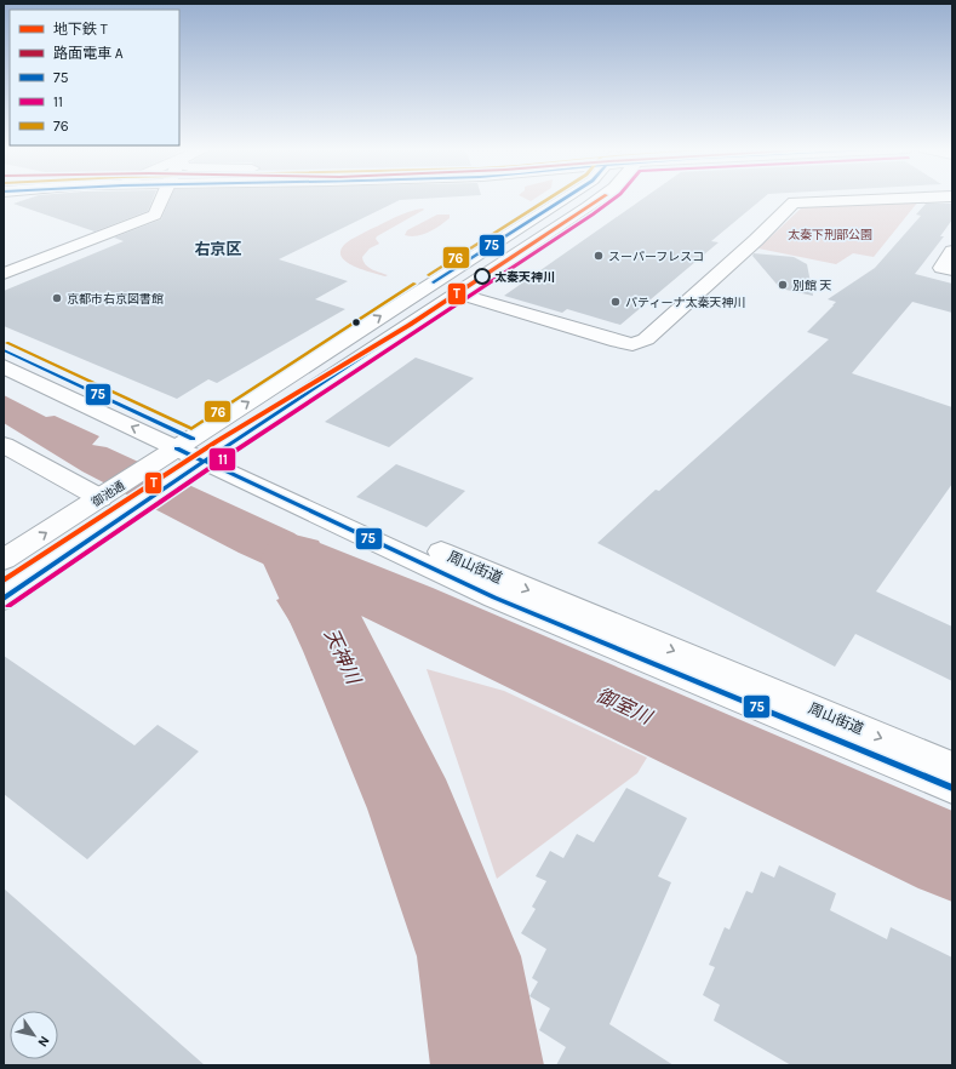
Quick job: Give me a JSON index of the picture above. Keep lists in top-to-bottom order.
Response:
{
  "streets": {
    "main road": ["御池通", "周山街道"]
  },
  "crossings": [
    ["御池通", "周山街道"]
  ],
  "districts": ["右京区"],
  "water": ["天神川", "御室川"],
  "parks": ["太秦下刑部公園"],
  "places": [
    "スーパーフレスコ",
    "太秦天神川",
    "別館 天",
    "京都市右京図書館",
    "パティーナ太秦天神川"
  ],
  "lines": [
    "metro line T",
    "transit line 75",
    "transit line 11",
    "transit line 76"
  ],
  "legend": [
    "地下鉄 T",
    "路面電車 A",
    "75",
    "11",
    "76"
  ],
  "north": "bottom right"
}
